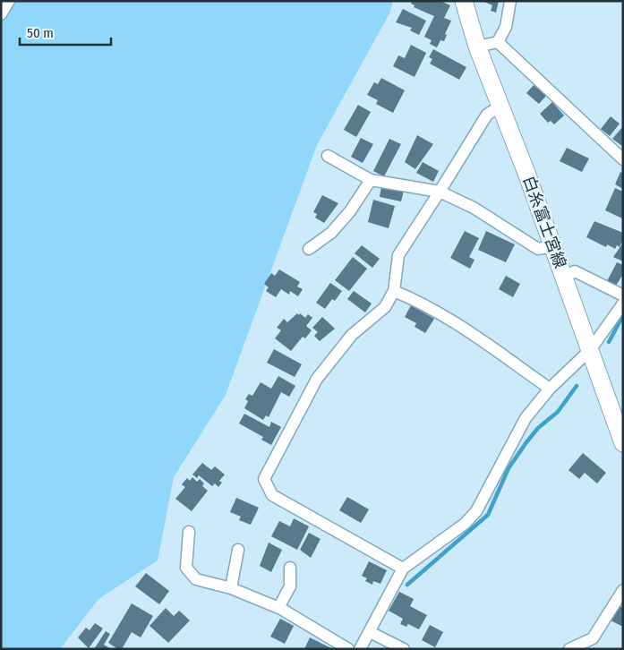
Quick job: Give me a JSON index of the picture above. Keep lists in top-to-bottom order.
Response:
{
  "streets": {
    "main road": ["白糸富士宮線"]
  },
  "scale_bar": "50 m"
}
